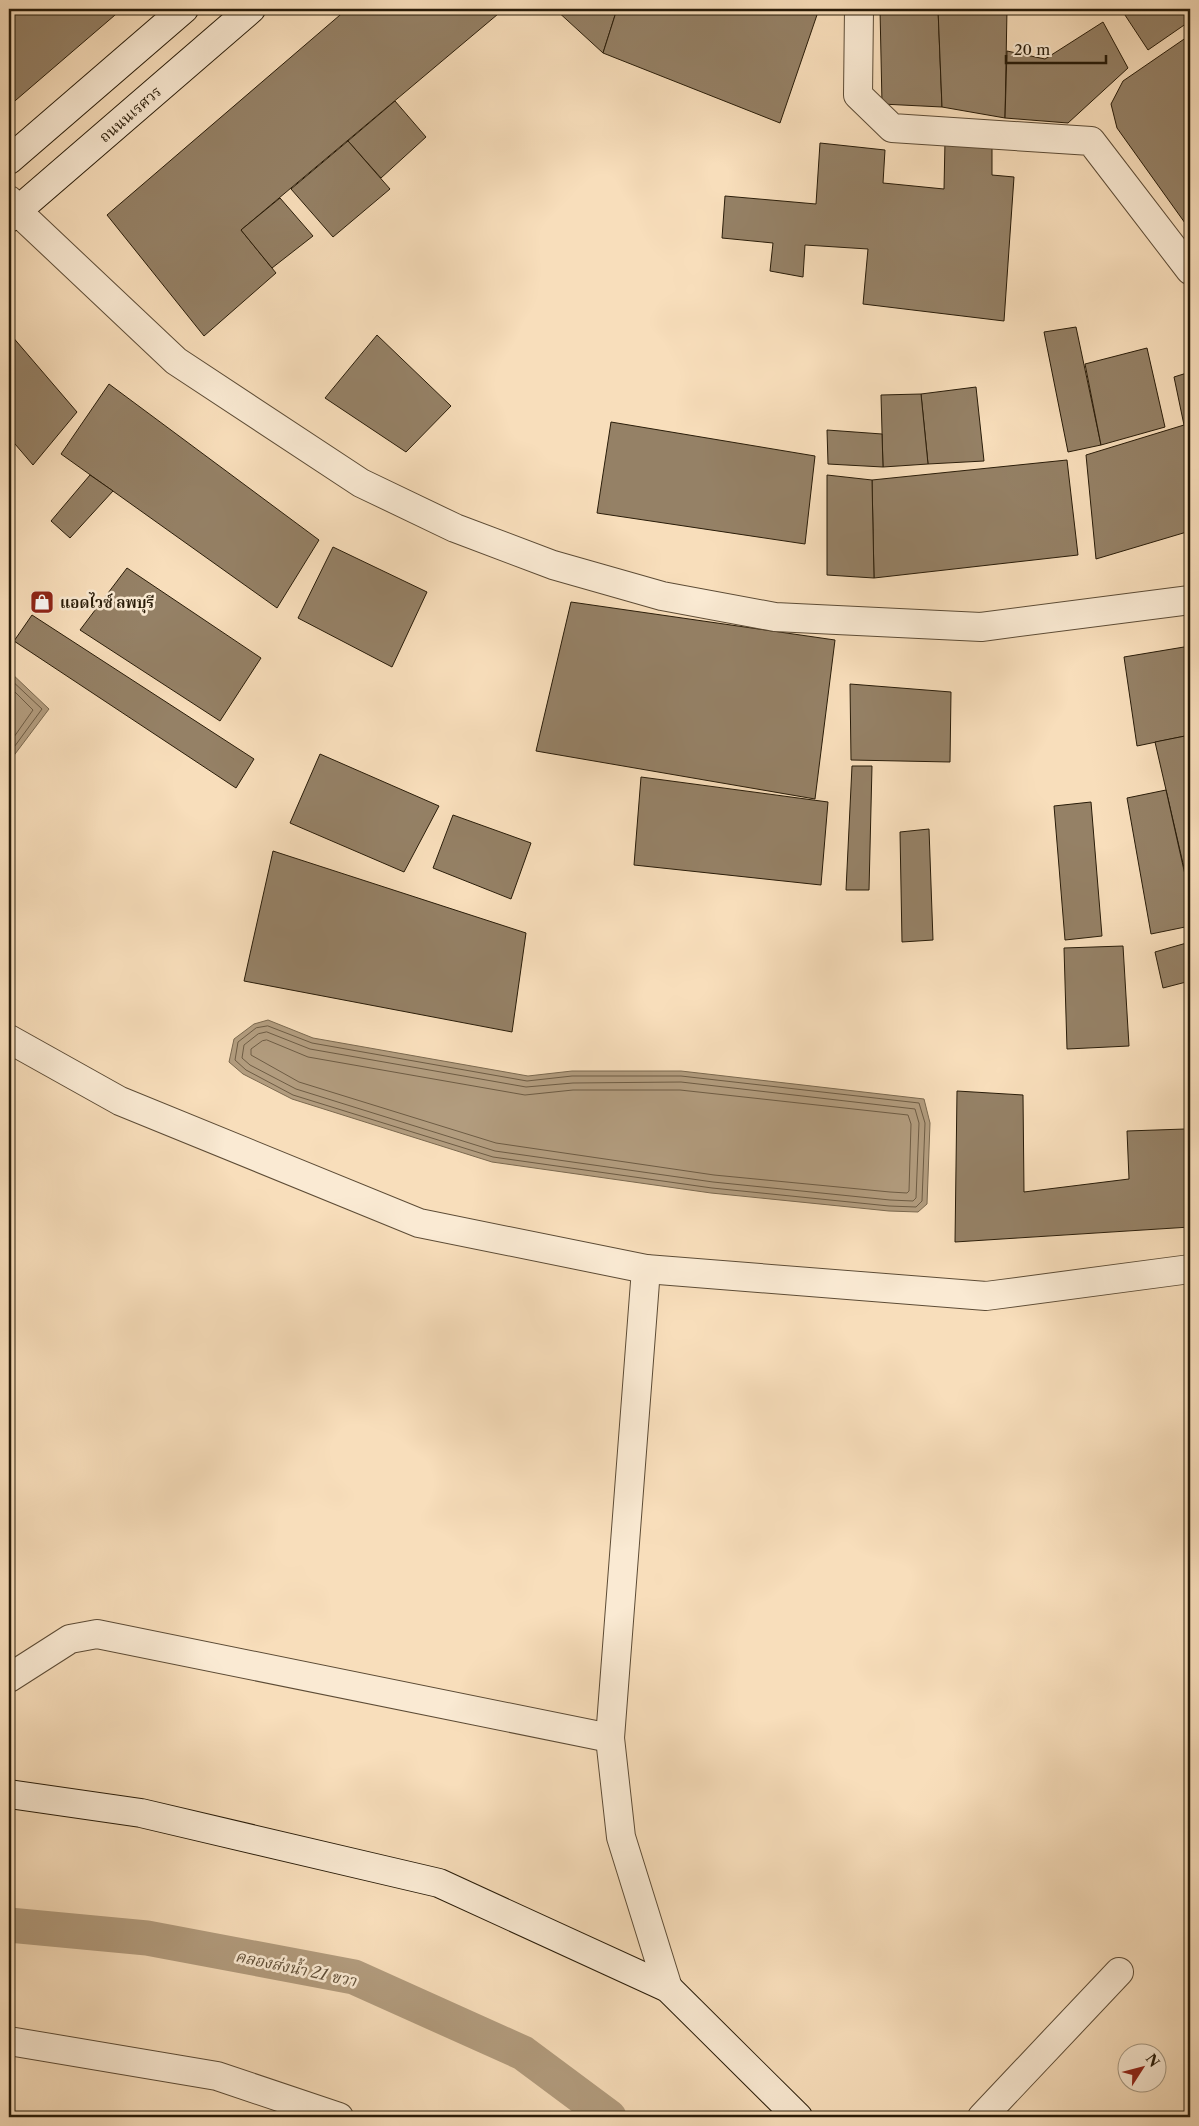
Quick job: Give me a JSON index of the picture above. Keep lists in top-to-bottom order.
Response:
{
  "streets": {
    "street": ["ถนนนเรศวร"]
  },
  "water": ["คลองส่งน้ำ 21 ขวา"],
  "places": {
    "shop": ["แอดไวซ์ ลพบุรี"]
  },
  "scale_bar": "20 m",
  "north": "top right"
}
